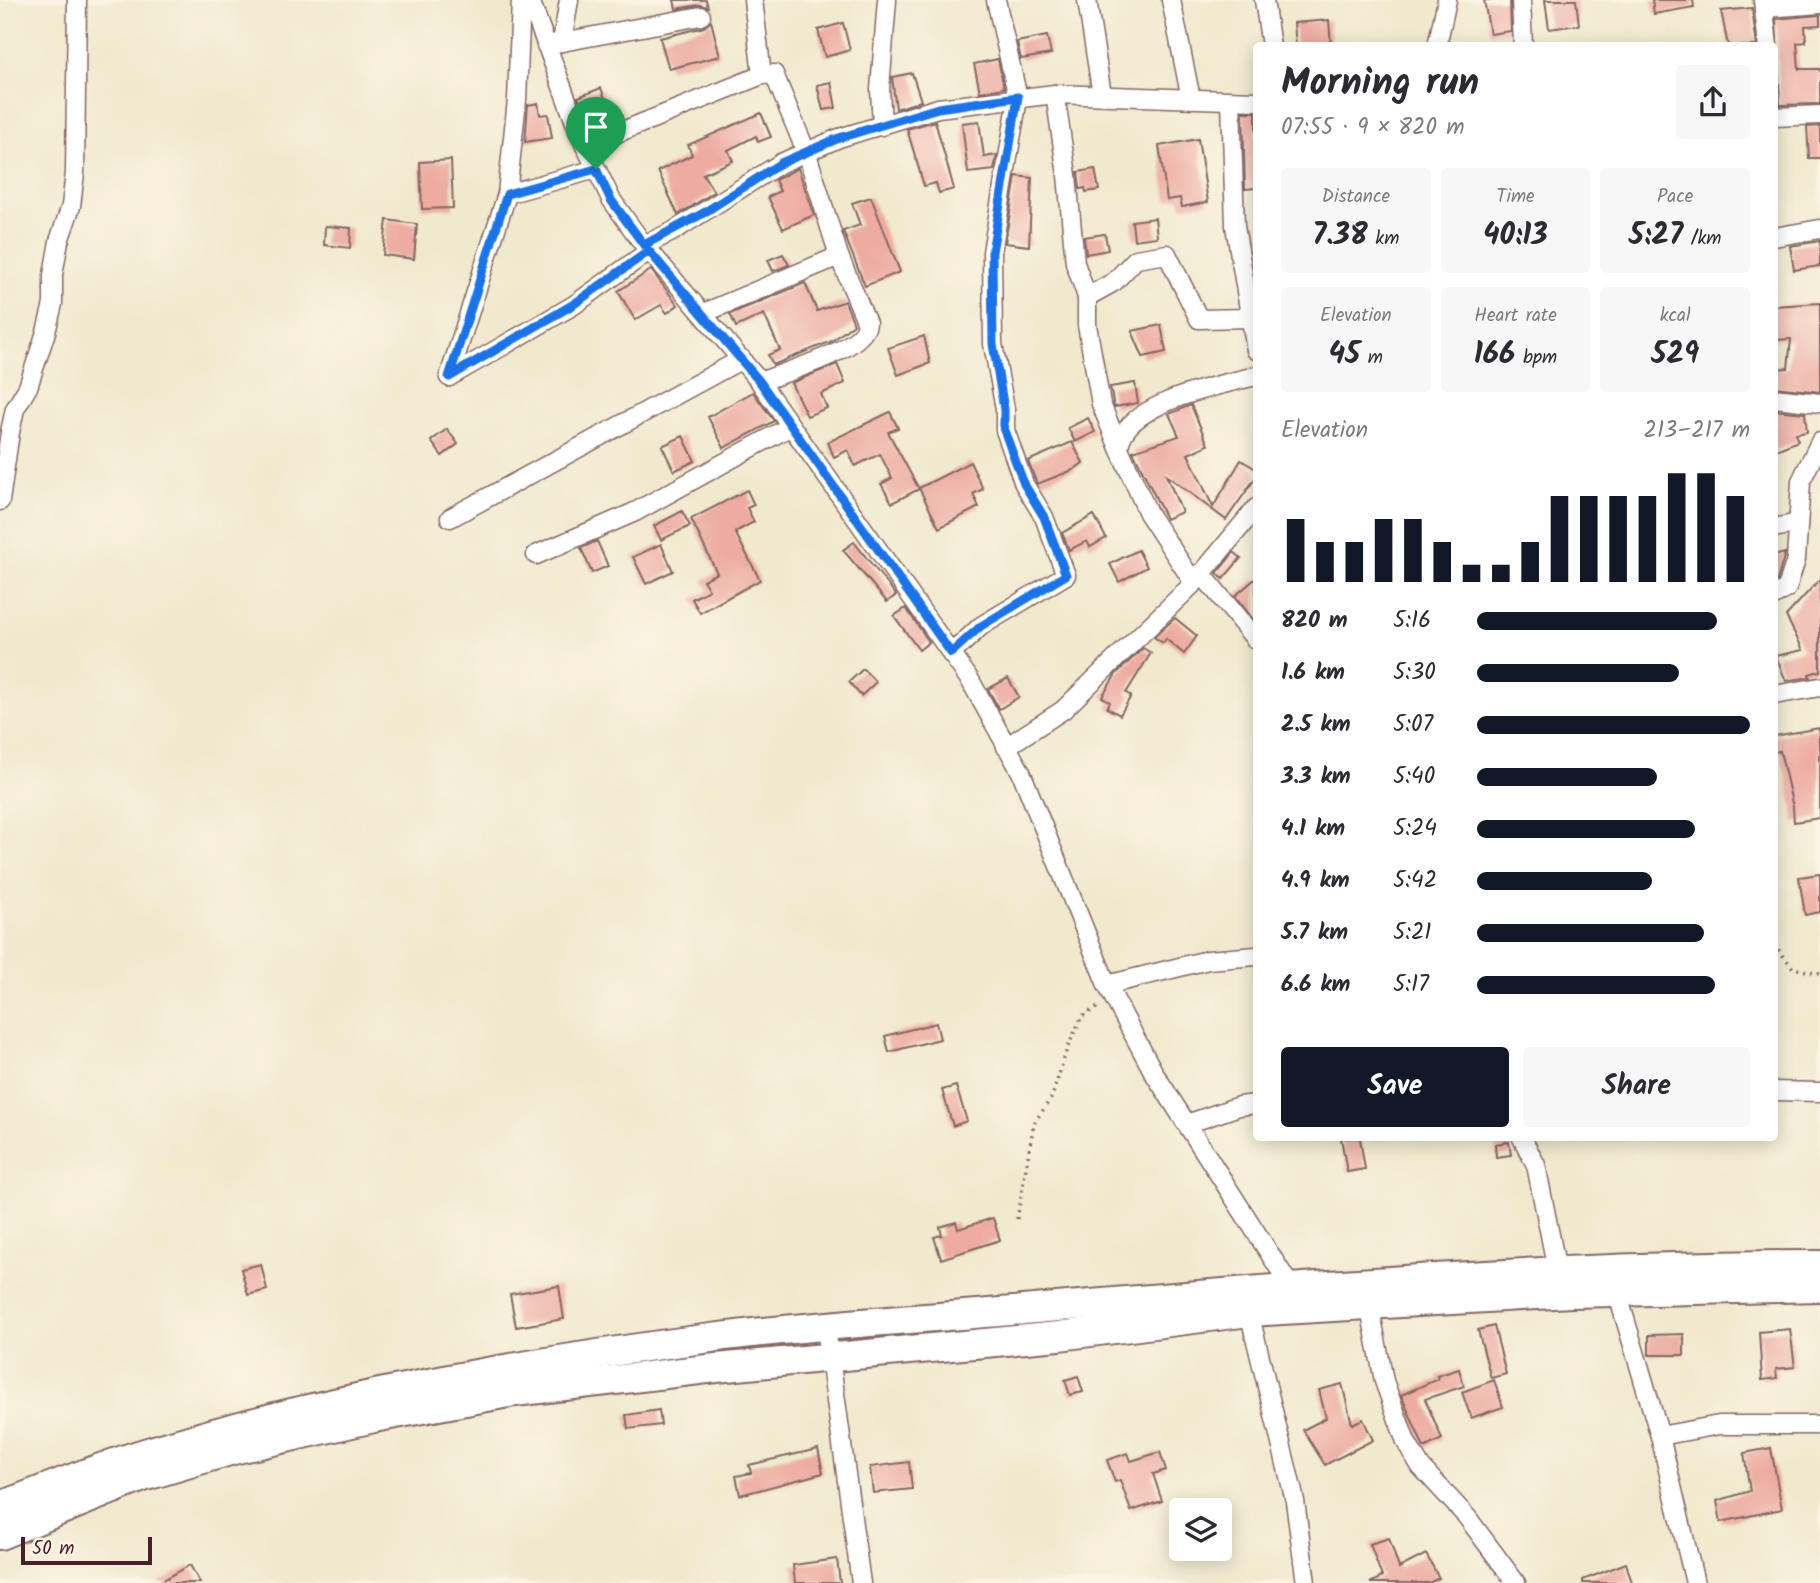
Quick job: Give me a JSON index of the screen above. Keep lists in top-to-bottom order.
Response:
{
  "scale_bar": "50 m",
  "page": {
    "heading": ["Morning run", "07:55 · 9 × 820 m"],
    "stats": [
      ["Distance", "7.38 km"],
      ["Time", "40:13"],
      ["Pace", "5:27 /km"],
      ["Elevation", "45 m"],
      ["Heart rate", "166 bpm"],
      ["kcal", "529"]
    ],
    "chart": ["Elevation", "213–217 m"],
    "list": [
      {
        "name": "820 m",
        "note": "5:16"
      },
      {
        "name": "1.6 km",
        "note": "5:30"
      },
      {
        "name": "2.5 km",
        "note": "5:07"
      },
      {
        "name": "3.3 km",
        "note": "5:40"
      },
      {
        "name": "4.1 km",
        "note": "5:24"
      },
      {
        "name": "4.9 km",
        "note": "5:42"
      },
      {
        "name": "5.7 km",
        "note": "5:21"
      },
      {
        "name": "6.6 km",
        "note": "5:17"
      }
    ],
    "buttons": ["Save", "Share"],
    "scale": "50 m"
  }
}
